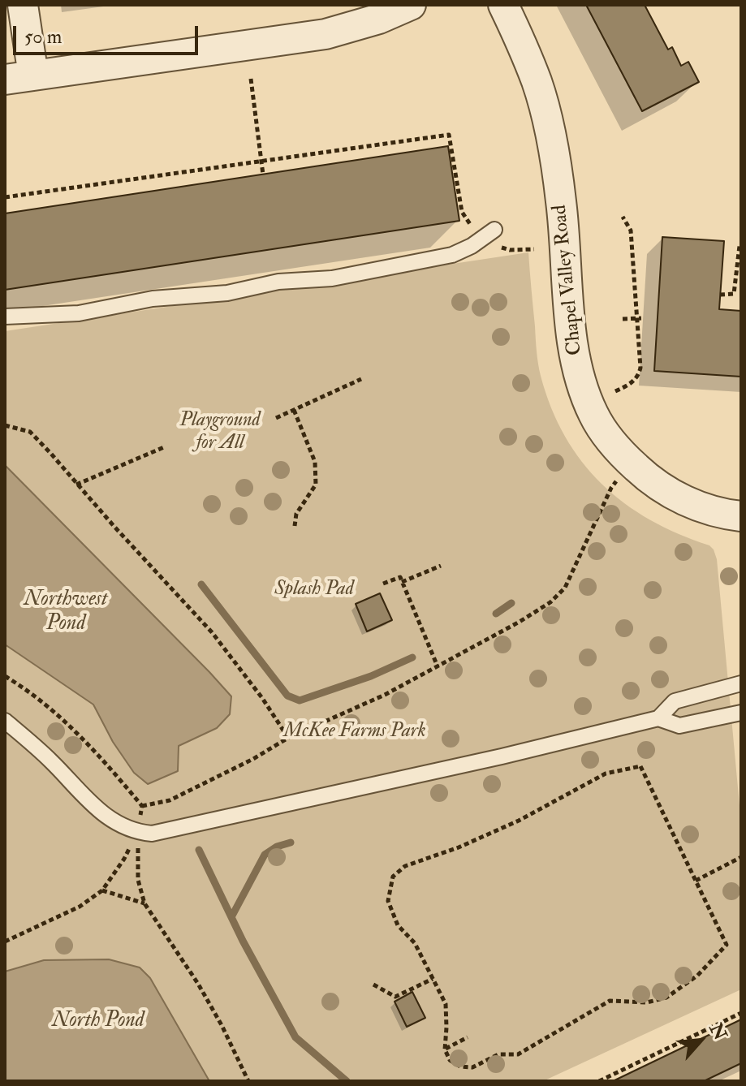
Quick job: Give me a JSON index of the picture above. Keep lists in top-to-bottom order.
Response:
{
  "streets": {
    "street": ["Chapel Valley Road"]
  },
  "water": ["Northwest Pond", "North Pond"],
  "parks": ["Playground for All", "Splash Pad", "McKee Farms Park"],
  "scale_bar": "50 m",
  "north": "top right"
}
